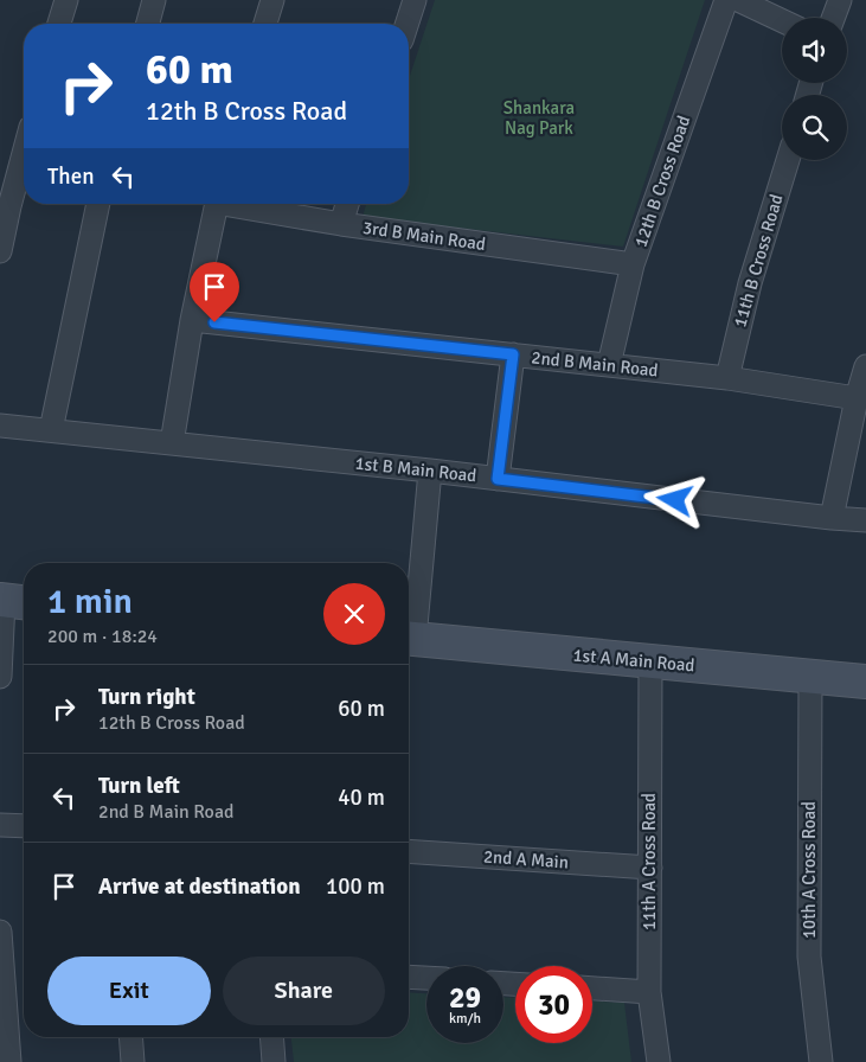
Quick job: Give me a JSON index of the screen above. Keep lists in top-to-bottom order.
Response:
{
  "streets": {
    "street": [
      "12th B Cross Road",
      "3rd B Main Road",
      "11th B Cross Road",
      "2nd B Main Road",
      "1st B Main Road",
      "1st A Main Road",
      "2nd A Main",
      "11th A Cross Road",
      "10th A Cross Road"
    ]
  },
  "crossings": [
    ["12th B Cross Road", "3rd B Main Road"],
    ["12th B Cross Road", "2nd B Main Road"],
    ["11th B Cross Road", "2nd B Main Road"],
    ["1st A Main Road", "11th A Cross Road"],
    ["1st A Main Road", "10th A Cross Road"],
    ["2nd A Main", "11th A Cross Road"]
  ],
  "parks": ["Shankara Nag Park"],
  "page": {
    "turn": ["60 m", "12th B Cross Road"],
    "then": "Then",
    "heading": ["1 min", "200 m · 18:24"],
    "list": [
      {
        "name": "Turn right",
        "note": "12th B Cross Road",
        "value": "60 m"
      },
      {
        "name": "Turn left",
        "note": "2nd B Main Road",
        "value": "40 m"
      },
      {
        "name": "Arrive at destination",
        "value": "100 m"
      }
    ],
    "buttons": ["Exit", "Share"],
    "speed": "29 km/h",
    "limit": "30"
  }
}
